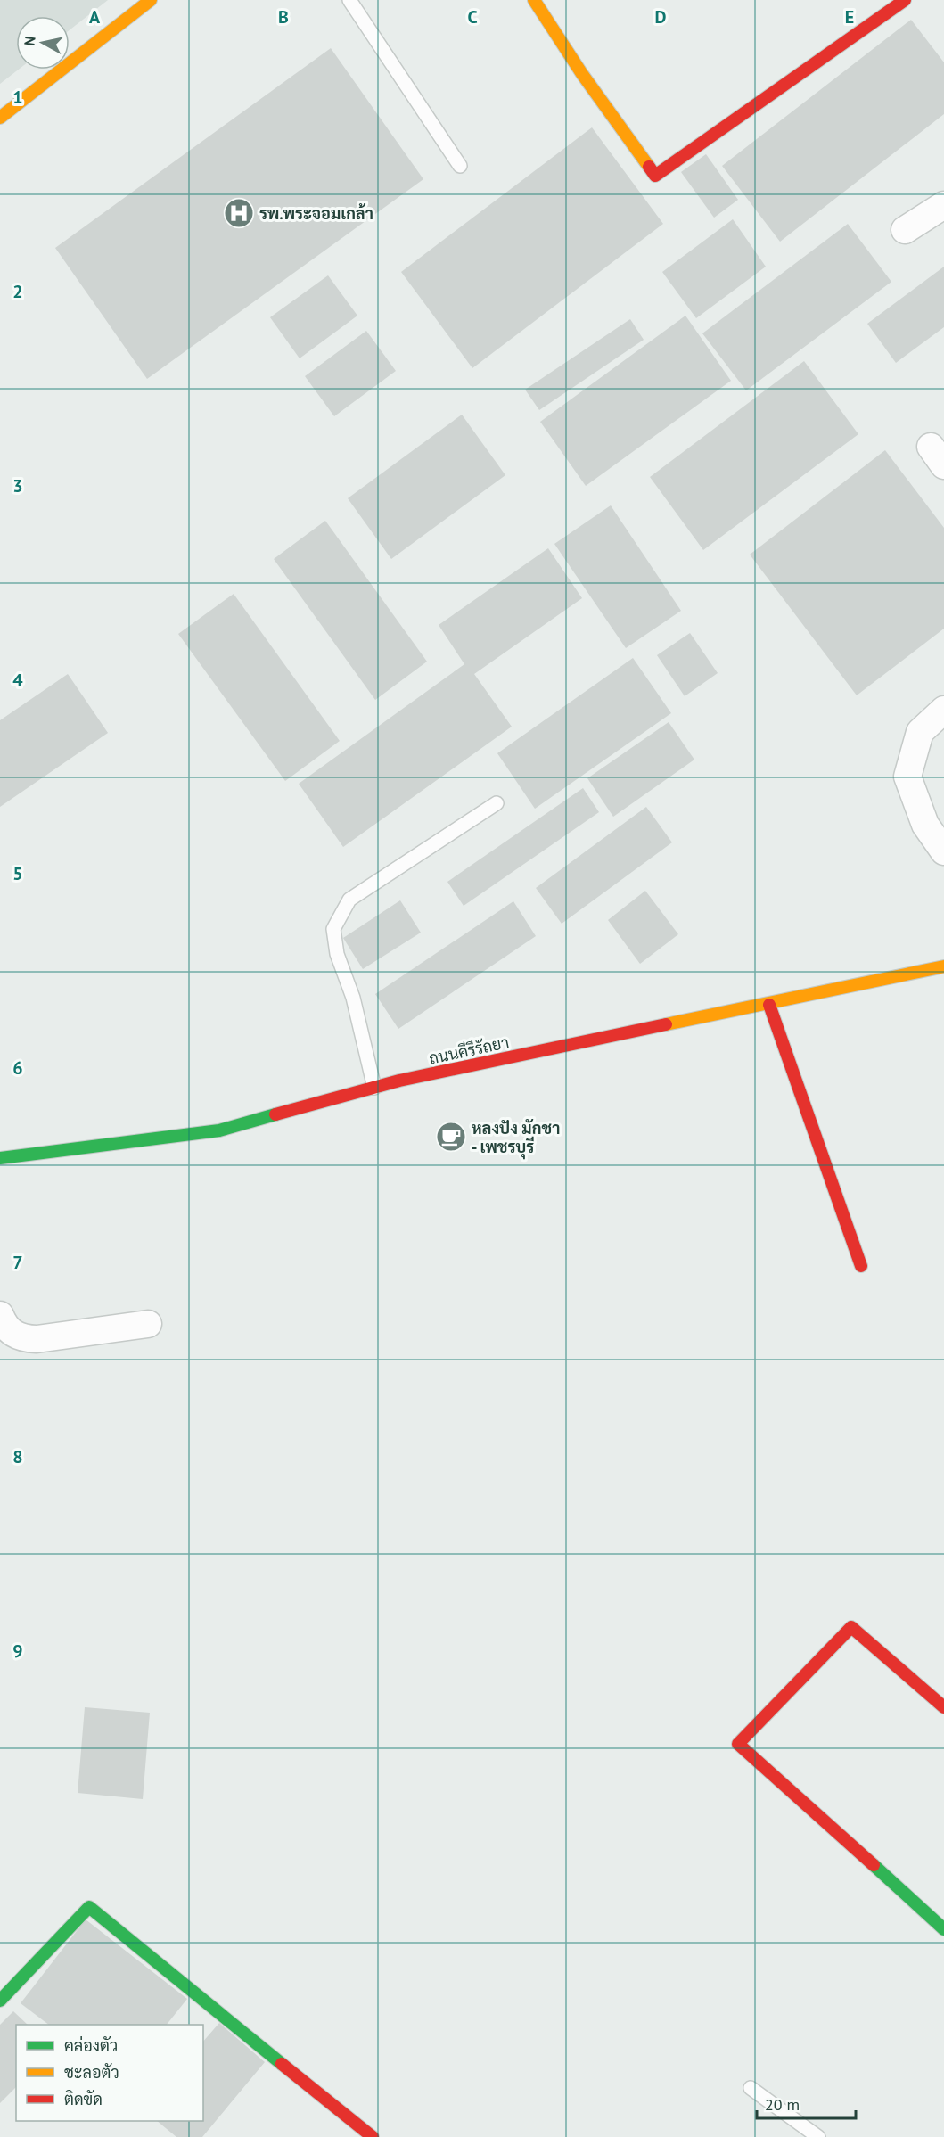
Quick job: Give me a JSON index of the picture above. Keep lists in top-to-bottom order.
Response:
{
  "streets": {
    "street": ["ถนนคีรีรัถยา"]
  },
  "places": {
    "hospital": ["รพ.พระจอมเกล้า"],
    "cafe": ["หลงปัง มักชา - เพชรบุรี"]
  },
  "legend": ["คล่องตัว", "ชะลอตัว", "ติดขัด"],
  "scale_bar": "20 m",
  "north": "left",
  "grid": {
    "columns": [
      "A",
      "B",
      "C",
      "D",
      "E"
    ],
    "rows": [
      "1",
      "2",
      "3",
      "4",
      "5",
      "6",
      "7",
      "8",
      "9"
    ]
  }
}
